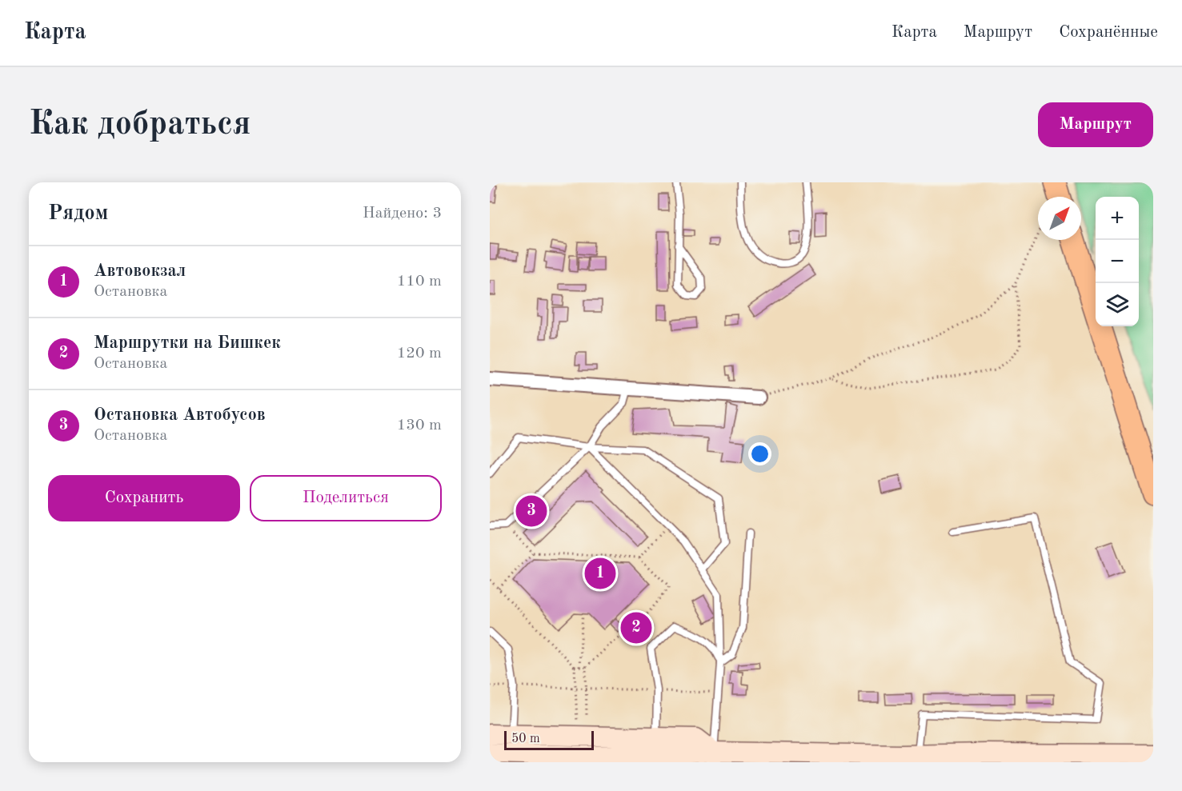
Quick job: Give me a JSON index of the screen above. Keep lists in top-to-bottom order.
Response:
{
  "scale_bar": "50 m",
  "north": "top right",
  "page": {
    "header": "Карта",
    "nav": ["Карта", "Маршрут", "Сохранённые"],
    "buttons": [
      "Маршрут",
      ["Сохранить", "Поделиться"]
    ],
    "title": "Как добраться",
    "heading": ["Рядом", "Найдено: 3"],
    "map_buttons": ["+", "−"],
    "list": [
      {
        "mark": "1",
        "name": "Автовокзал",
        "note": "Остановка",
        "value": "110 m"
      },
      {
        "mark": "2",
        "name": "Маршрутки на Бишкек",
        "note": "Остановка",
        "value": "120 m"
      },
      {
        "mark": "3",
        "name": "Остановка Автобусов",
        "note": "Остановка",
        "value": "130 m"
      }
    ],
    "pins": ["3", "1", "2"],
    "scale": "50 m"
  }
}
